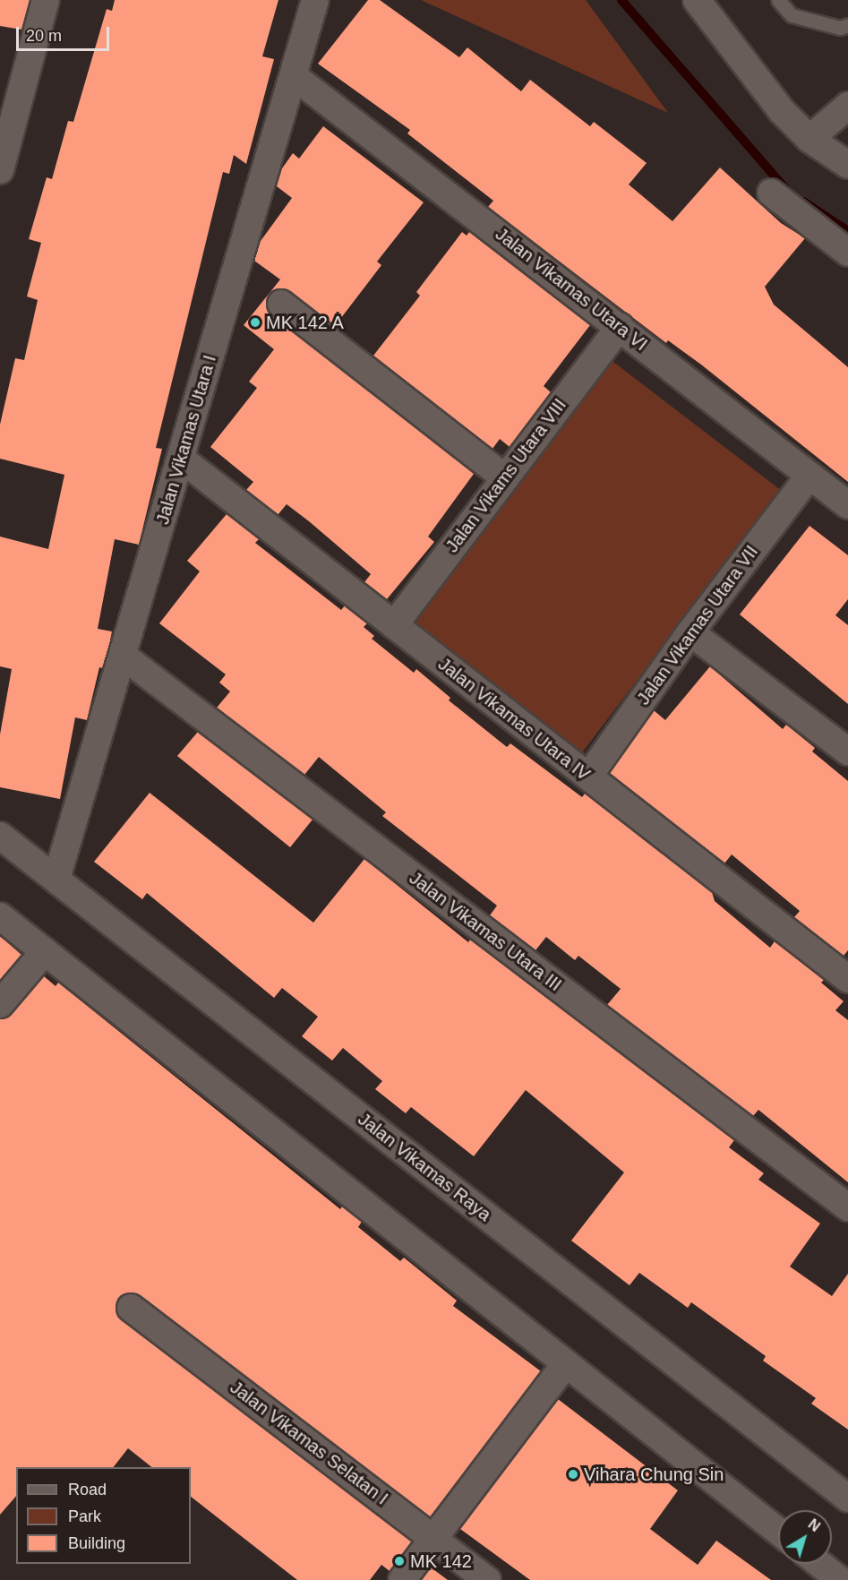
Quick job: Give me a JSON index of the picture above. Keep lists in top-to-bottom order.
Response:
{
  "streets": {
    "street": [
      "Jalan Vikamas Utara VI",
      "Jalan Vikamas Utara I",
      "Jalan Vikams Utara VIII",
      "Jalan Vikamas Utara VII",
      "Jalan Vikamas Utara IV",
      "Jalan Vikamas Utara III",
      "Jalan Vikamas Raya",
      "Jalan Vikamas Selatan I"
    ]
  },
  "crossings": [
    ["Jalan Vikamas Utara VI", "Jalan Vikamas Utara I"],
    ["Jalan Vikamas Utara VI", "Jalan Vikams Utara VIII"],
    ["Jalan Vikamas Utara VI", "Jalan Vikamas Utara VII"],
    ["Jalan Vikamas Utara I", "Jalan Vikamas Utara IV"],
    ["Jalan Vikamas Utara I", "Jalan Vikamas Utara III"],
    ["Jalan Vikamas Utara I", "Jalan Vikamas Raya"],
    ["Jalan Vikams Utara VIII", "Jalan Vikamas Utara IV"],
    ["Jalan Vikamas Utara VII", "Jalan Vikamas Utara IV"]
  ],
  "places": ["MK 142 A", "Vihara Chung Sin", "MK 142"],
  "legend": ["Road", "Park", "Building"],
  "scale_bar": "20 m",
  "north": "top right"
}
